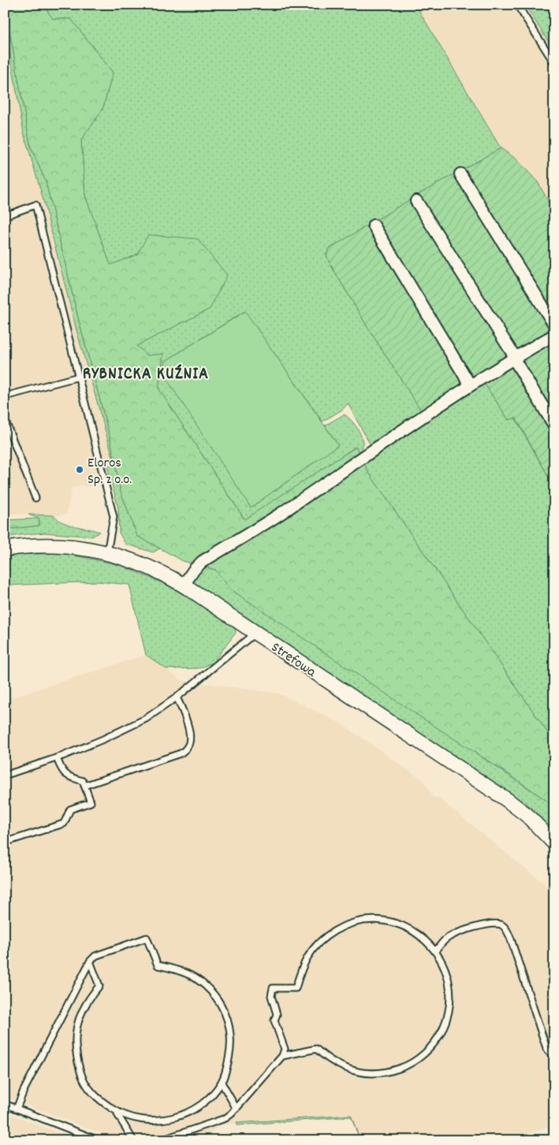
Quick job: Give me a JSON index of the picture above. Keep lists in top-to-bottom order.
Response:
{
  "streets": {
    "street": ["Strefowa"]
  },
  "districts": ["RYBNICKA KUŹNIA"],
  "places": ["Eloros Sp. z o.o."]
}
